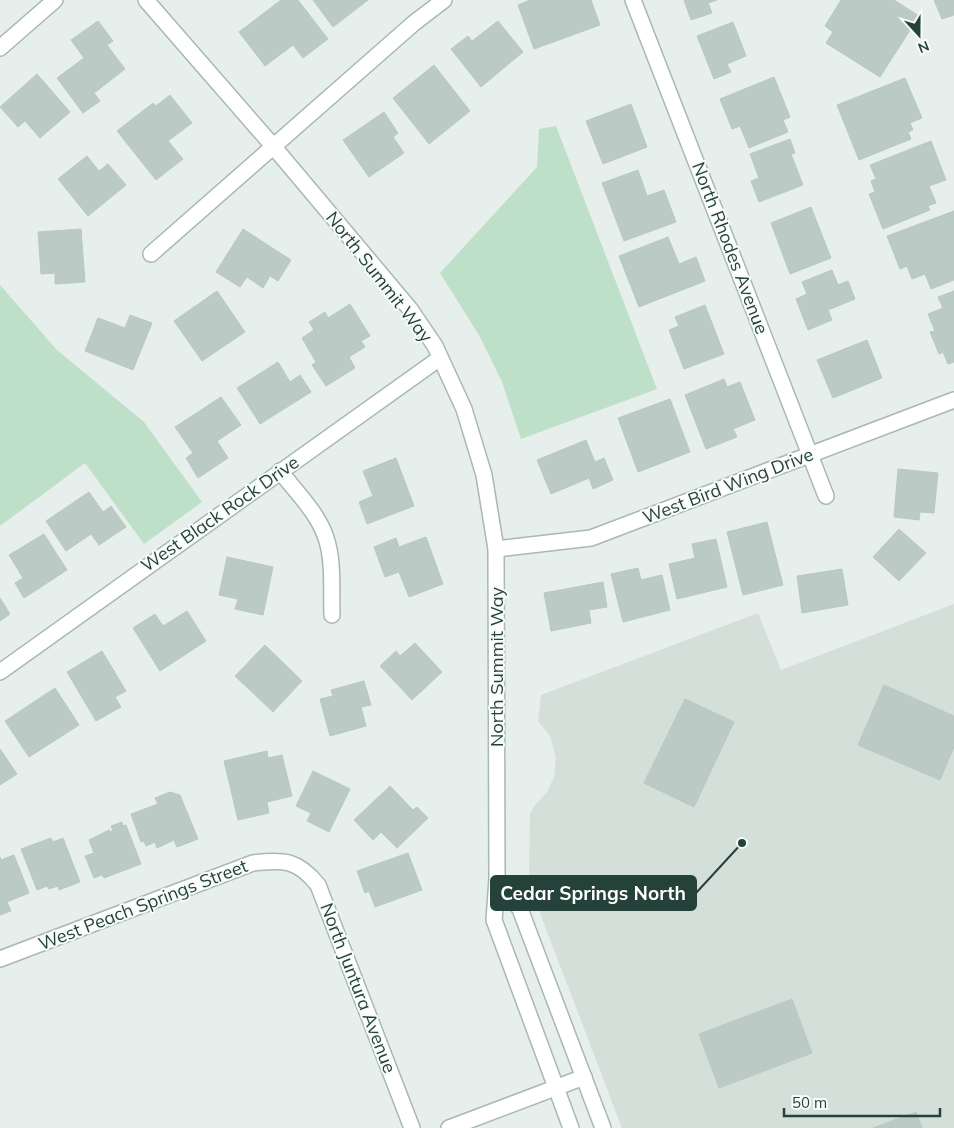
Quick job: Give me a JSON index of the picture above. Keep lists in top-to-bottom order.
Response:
{
  "streets": {
    "street": [
      "North Rhodes Avenue",
      "North Summit Way",
      "West Bird Wing Drive",
      "West Black Rock Drive",
      "West Peach Springs Street",
      "North Juntura Avenue"
    ]
  },
  "crossings": [
    ["North Rhodes Avenue", "West Bird Wing Drive"],
    ["North Summit Way", "West Bird Wing Drive"],
    ["North Summit Way", "West Black Rock Drive"],
    ["West Peach Springs Street", "North Juntura Avenue"]
  ],
  "places": ["Cedar Springs North"],
  "scale_bar": "50 m",
  "north": "bottom"
}
